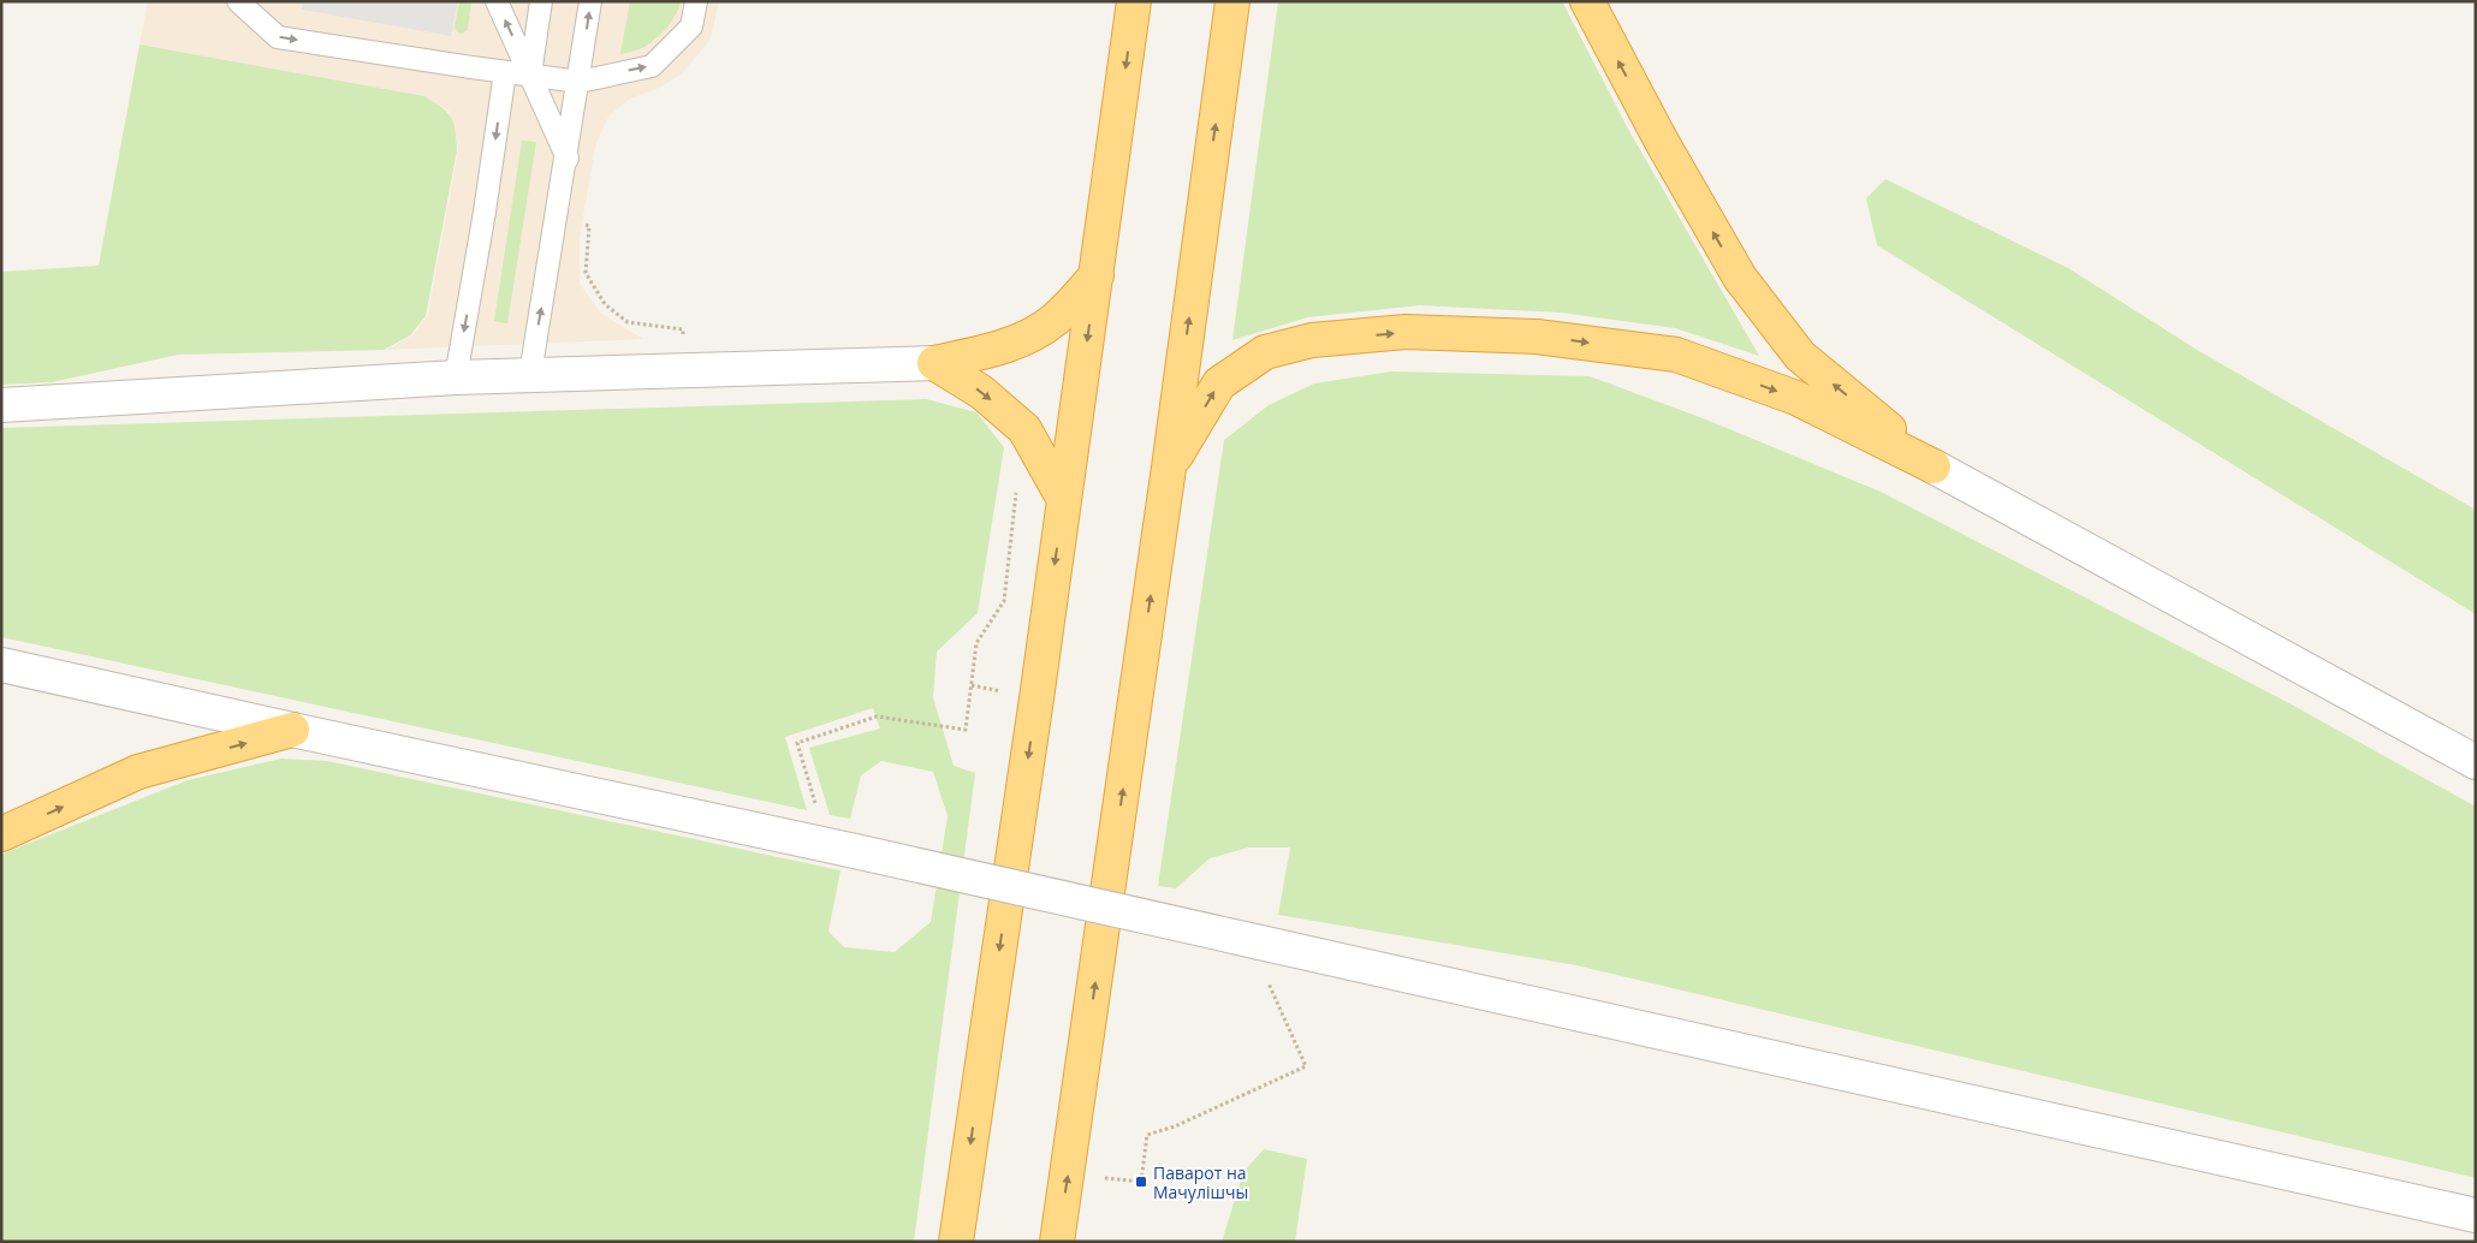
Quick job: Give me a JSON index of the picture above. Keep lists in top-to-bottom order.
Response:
{
  "places": {
    "transit": ["Паварот на Мачулішчы"]
  }
}
